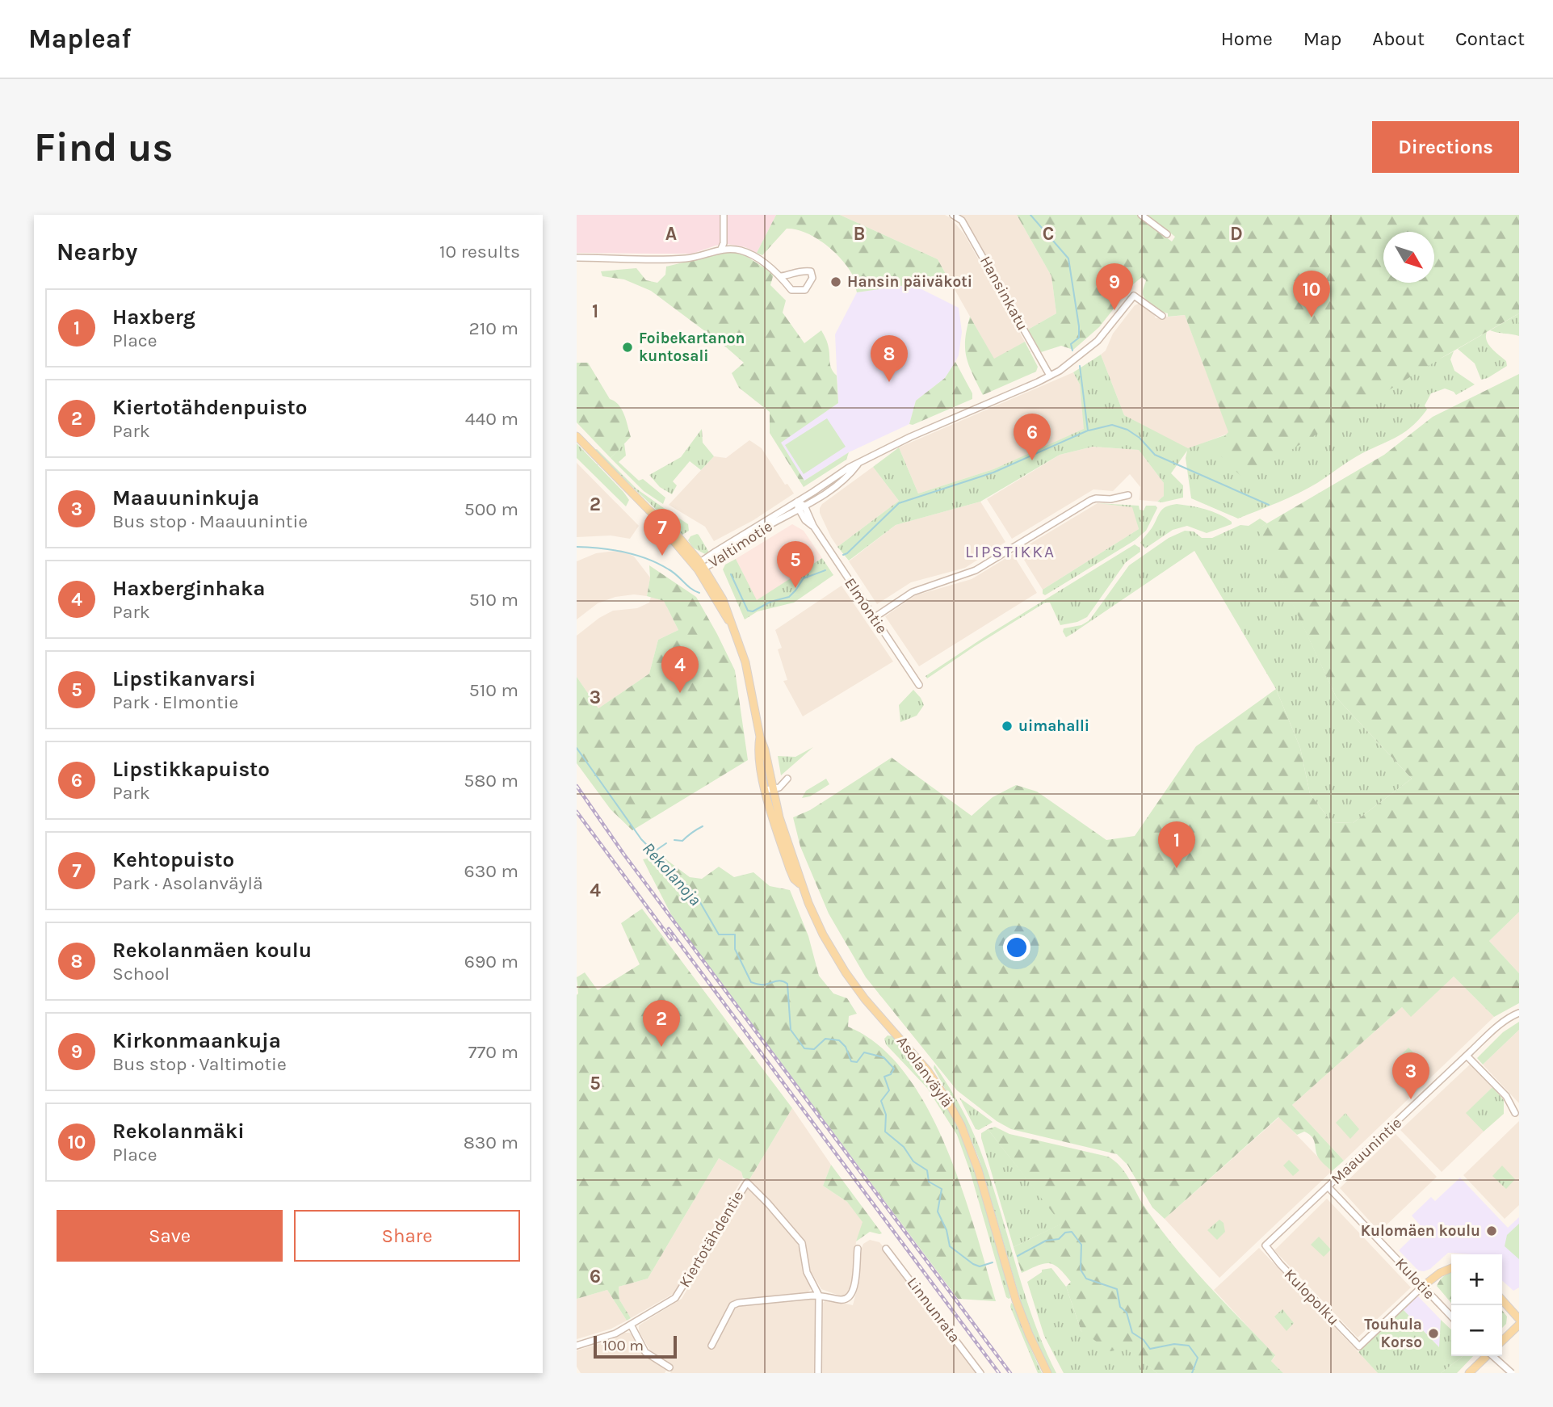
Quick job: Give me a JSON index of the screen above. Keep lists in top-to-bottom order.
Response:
{
  "streets": {
    "main road": ["Asolanväylä"],
    "street": [
      "Hansinkatu",
      "Valtimotie",
      "Elmontie",
      "Maauunintie",
      "Kiertotähdentie",
      "Kulotie",
      "Kulopolku",
      "Linnunrata"
    ]
  },
  "crossings": [
    ["Hansinkatu", "Valtimotie"],
    ["Valtimotie", "Elmontie"],
    ["Valtimotie", "Asolanväylä"],
    ["Maauunintie", "Kulotie"],
    ["Maauunintie", "Kulopolku"],
    ["Kulotie", "Kulopolku"]
  ],
  "districts": ["LIPSTIKKA"],
  "water": ["Rekolanoja"],
  "places": [
    "Hansin päiväkoti",
    "Foibekartanon kuntosali",
    "uimahalli",
    "Kulomäen koulu",
    "Touhula Korso"
  ],
  "scale_bar": "100 m",
  "north": "bottom right",
  "page": {
    "header": "Mapleaf",
    "nav": [
      "Home",
      "Map",
      "About",
      "Contact"
    ],
    "buttons": [
      "Directions",
      ["Save", "Share"]
    ],
    "title": "Find us",
    "heading": ["Nearby", "10 results"],
    "pins": [
      "9",
      "10",
      "8",
      "6",
      "7",
      "5",
      "4",
      "1",
      "2",
      "3"
    ],
    "list": [
      {
        "mark": "1",
        "name": "Haxberg",
        "note": "Place",
        "value": "210 m"
      },
      {
        "mark": "2",
        "name": "Kiertotähdenpuisto",
        "note": "Park",
        "value": "440 m"
      },
      {
        "mark": "3",
        "name": "Maauuninkuja",
        "note": "Bus stop · Maauunintie",
        "value": "500 m"
      },
      {
        "mark": "4",
        "name": "Haxberginhaka",
        "note": "Park",
        "value": "510 m"
      },
      {
        "mark": "5",
        "name": "Lipstikanvarsi",
        "note": "Park · Elmontie",
        "value": "510 m"
      },
      {
        "mark": "6",
        "name": "Lipstikkapuisto",
        "note": "Park",
        "value": "580 m"
      },
      {
        "mark": "7",
        "name": "Kehtopuisto",
        "note": "Park · Asolanväylä",
        "value": "630 m"
      },
      {
        "mark": "8",
        "name": "Rekolanmäen koulu",
        "note": "School",
        "value": "690 m"
      },
      {
        "mark": "9",
        "name": "Kirkonmaankuja",
        "note": "Bus stop · Valtimotie",
        "value": "770 m"
      },
      {
        "mark": "10",
        "name": "Rekolanmäki",
        "note": "Place",
        "value": "830 m"
      }
    ],
    "map_buttons": ["+", "−"],
    "scale": "100 m"
  },
  "grid": {
    "columns": [
      "A",
      "B",
      "C",
      "D"
    ],
    "rows": [
      "1",
      "2",
      "3",
      "4",
      "5",
      "6"
    ]
  }
}
